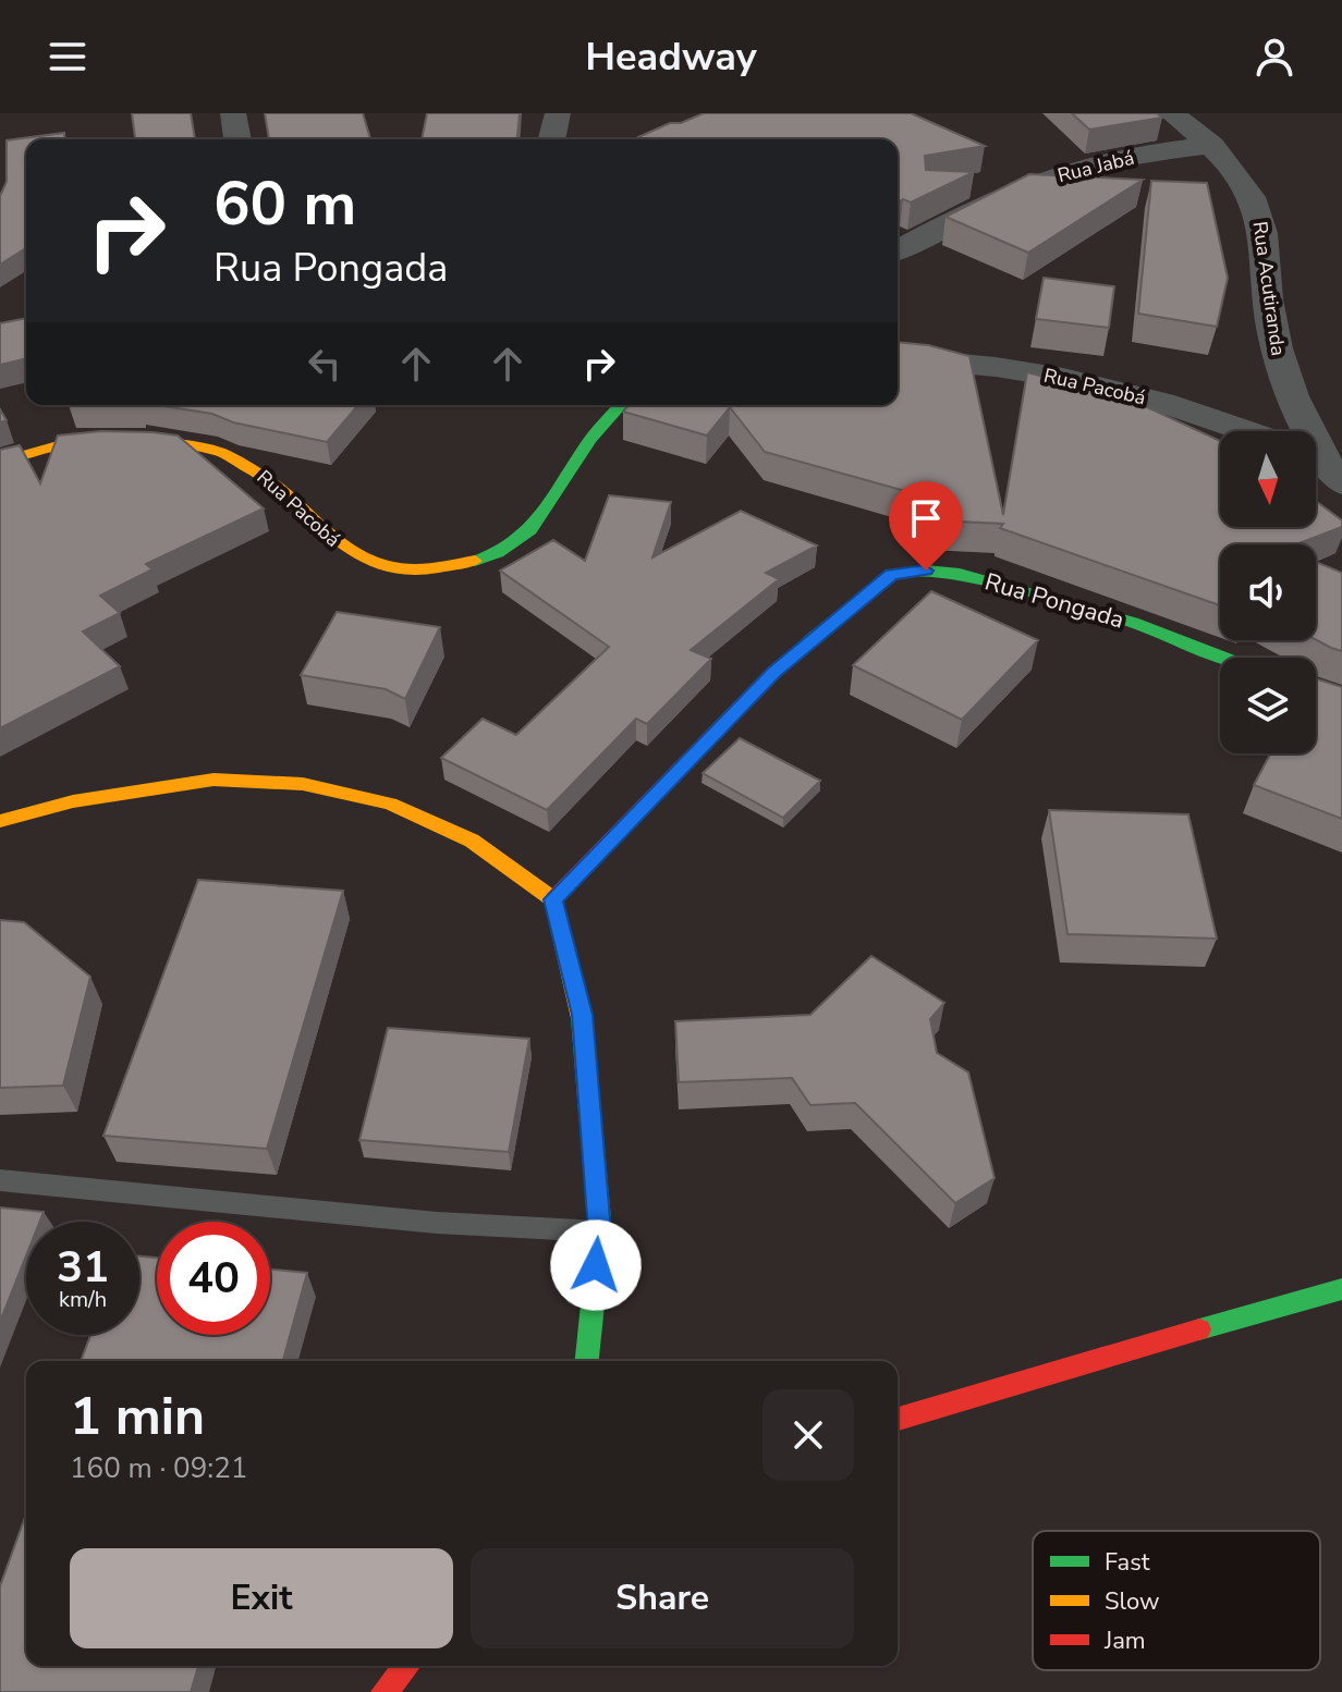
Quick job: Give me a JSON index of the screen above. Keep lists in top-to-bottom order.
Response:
{
  "streets": {
    "street": [
      "Rua Jabá",
      "Rua Acutiranda",
      "Rua Pacobá",
      "Rua Pongada"
    ]
  },
  "crossings": [
    ["Rua Jabá", "Rua Acutiranda"]
  ],
  "legend": ["Fast", "Slow", "Jam"],
  "north": "bottom",
  "page": {
    "header": "Headway",
    "turn": ["60 m", "Rua Pongada"],
    "speed": "31 km/h",
    "limit": "40",
    "heading": ["1 min", "160 m · 09:21"],
    "buttons": ["Exit", "Share"]
  }
}
